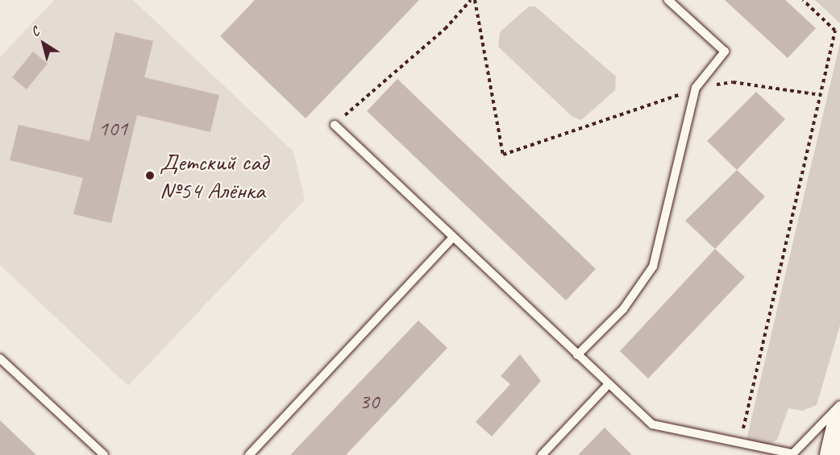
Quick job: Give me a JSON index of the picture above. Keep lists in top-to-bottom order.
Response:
{
  "places": ["Детский сад №54 Алёнка"],
  "house_numbers": ["101", "30"],
  "north": "top left"
}
